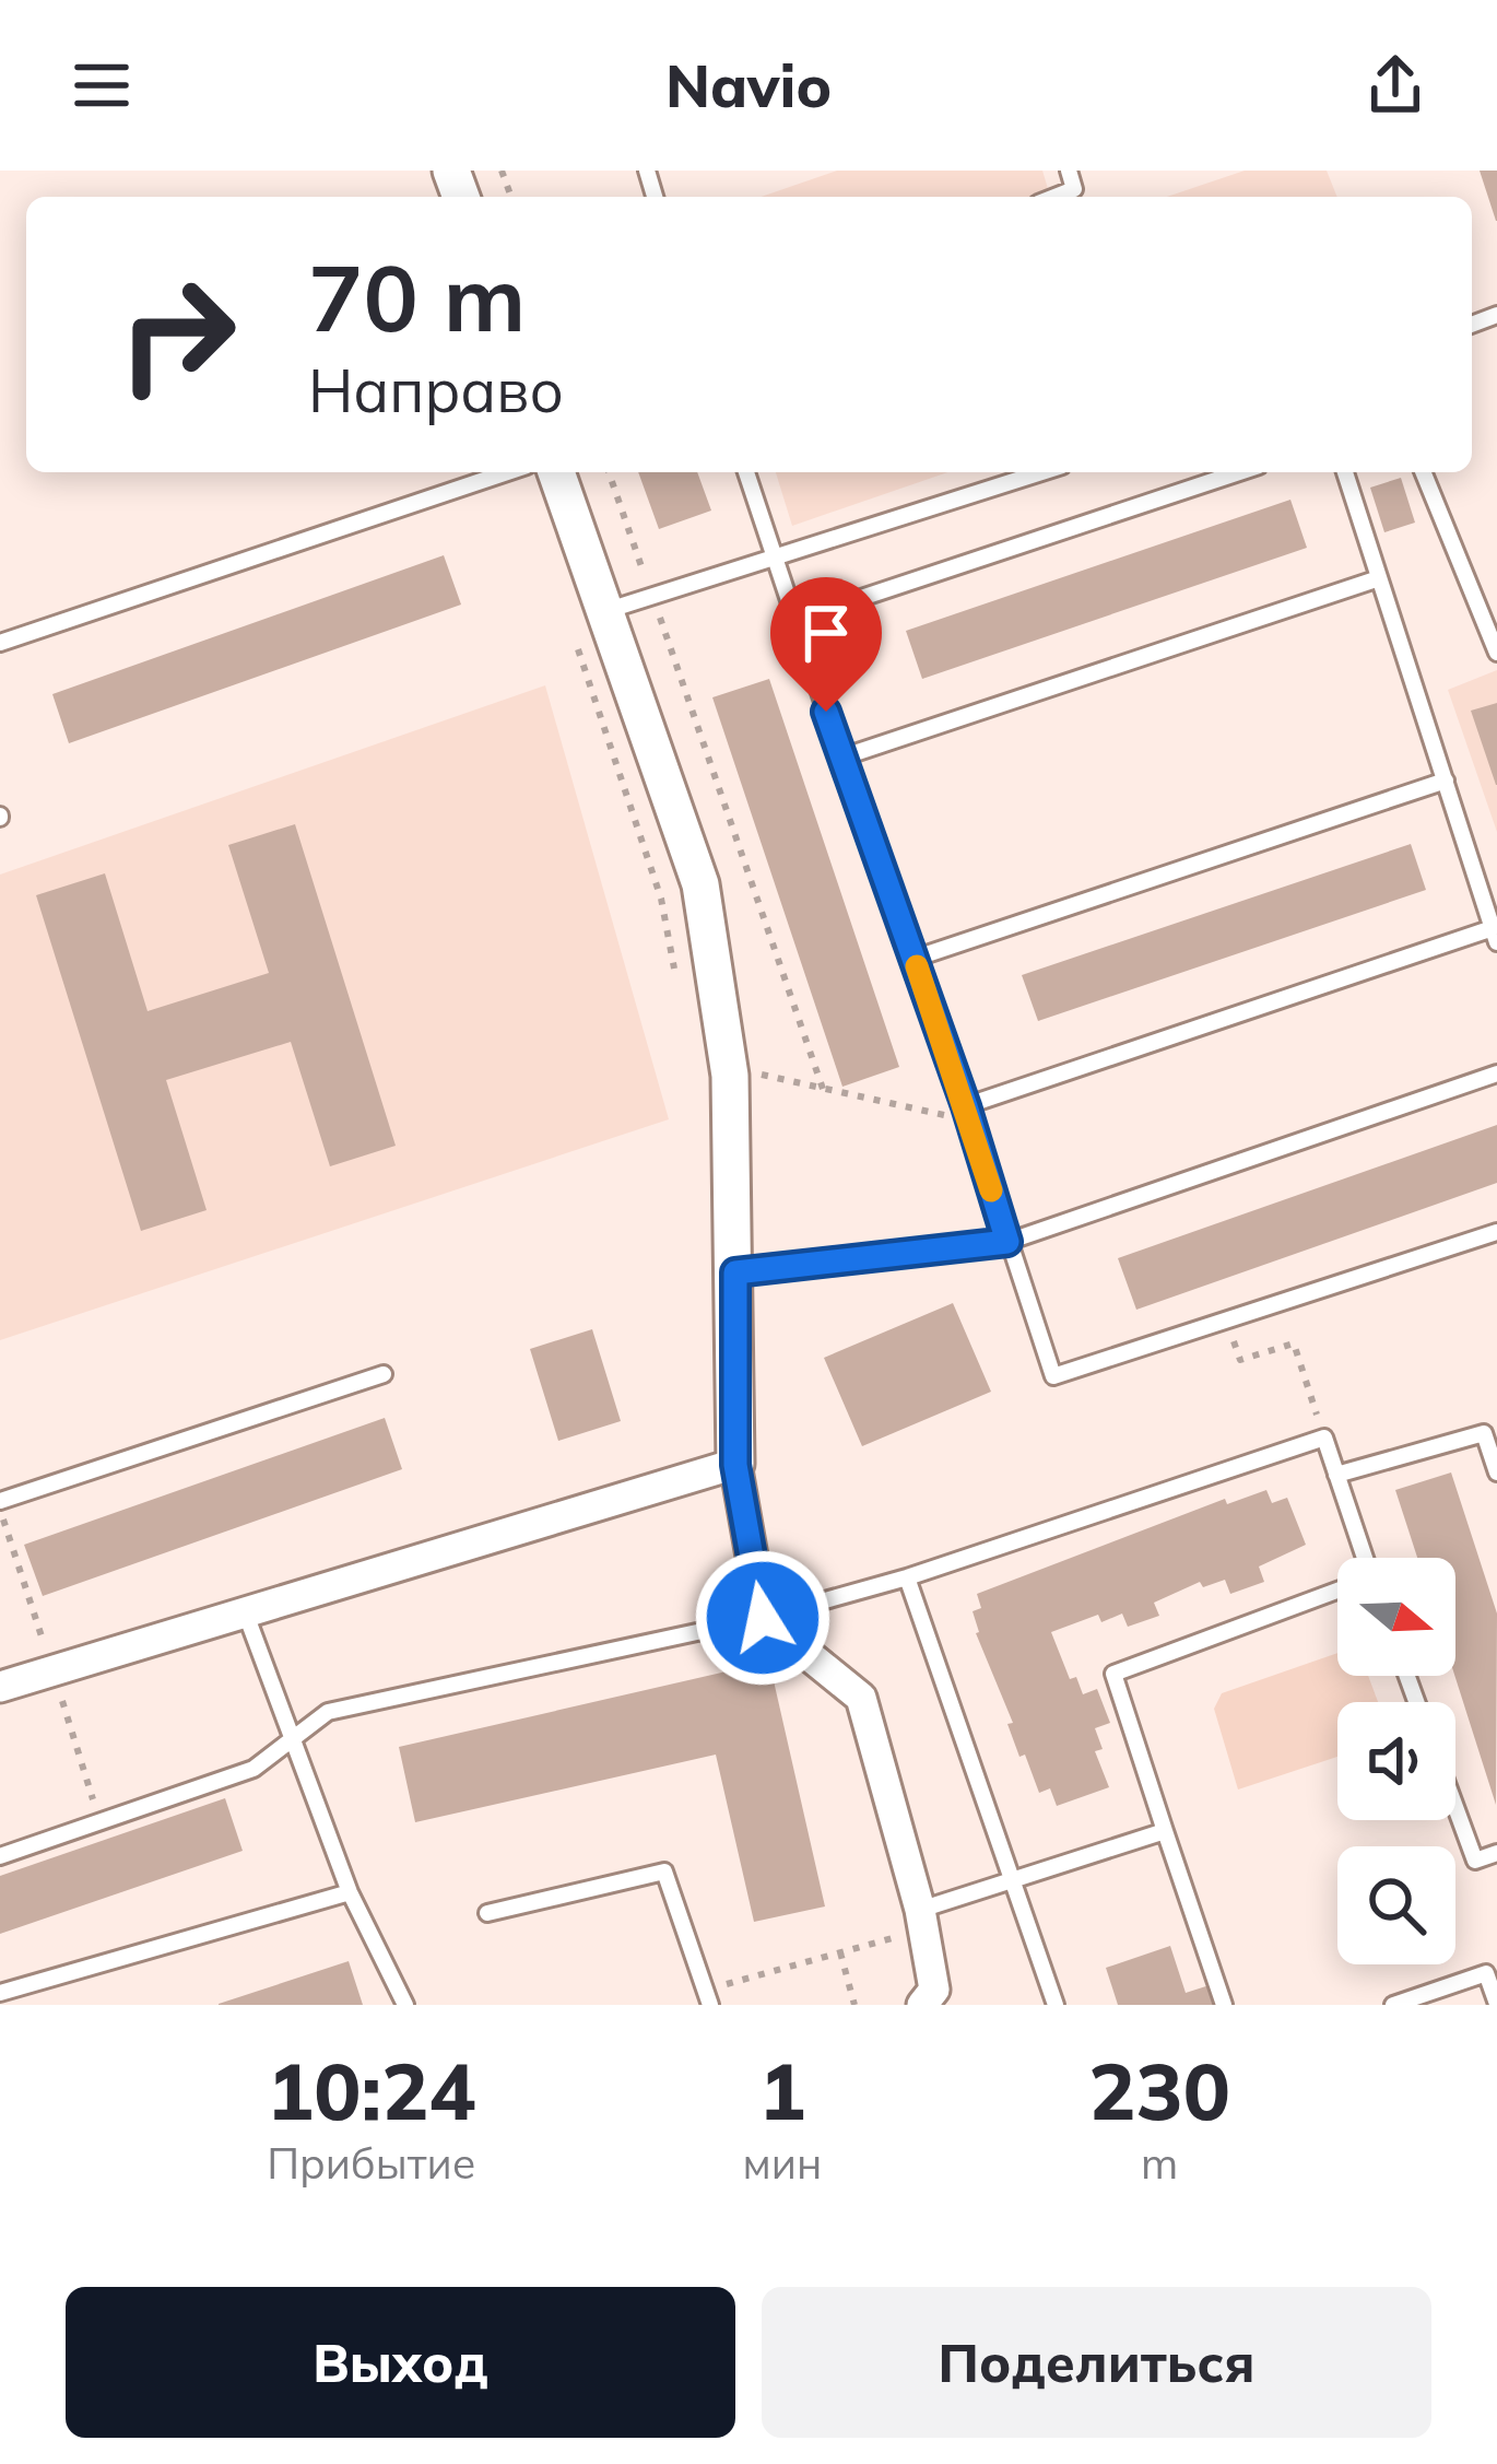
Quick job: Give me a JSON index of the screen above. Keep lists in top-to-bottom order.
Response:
{
  "north": "right",
  "page": {
    "header": "Navio",
    "turn": ["70 m", "Направо"],
    "eta": [
      "10:24",
      "Прибытие",
      "1",
      "мин",
      "230",
      "m"
    ],
    "buttons": ["Выход", "Поделиться"]
  }
}
